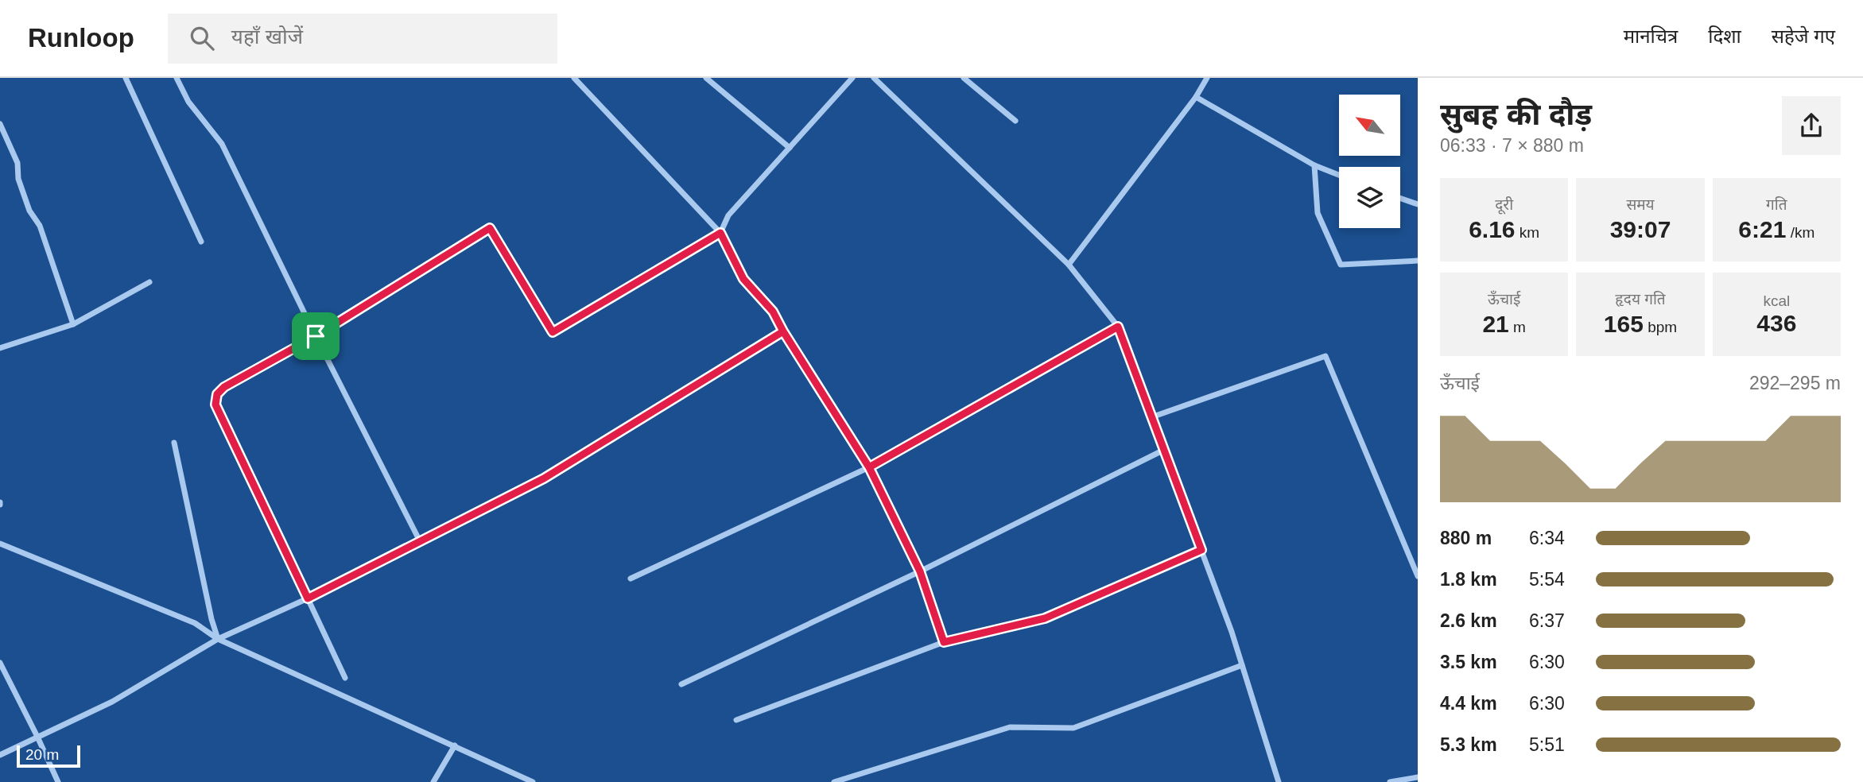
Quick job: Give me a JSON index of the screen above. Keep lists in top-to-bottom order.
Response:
{
  "scale_bar": "20 m",
  "north": "top left",
  "page": {
    "header": "Runloop",
    "search": "यहाँ खोजें",
    "nav": ["मानचित्र", "दिशा", "सहेजे गए"],
    "heading": ["सुबह की दौड़", "06:33 · 7 × 880 m"],
    "stats": [
      ["दूरी", "6.16 km"],
      ["समय", "39:07"],
      ["गति", "6:21 /km"],
      ["ऊँचाई", "21 m"],
      ["हृदय गति", "165 bpm"],
      ["kcal", "436"]
    ],
    "chart": ["ऊँचाई", "292–295 m"],
    "list": [
      {
        "name": "880 m",
        "note": "6:34"
      },
      {
        "name": "1.8 km",
        "note": "5:54"
      },
      {
        "name": "2.6 km",
        "note": "6:37"
      },
      {
        "name": "3.5 km",
        "note": "6:30"
      },
      {
        "name": "4.4 km",
        "note": "6:30"
      },
      {
        "name": "5.3 km",
        "note": "5:51"
      }
    ],
    "scale": "20 m"
  }
}
